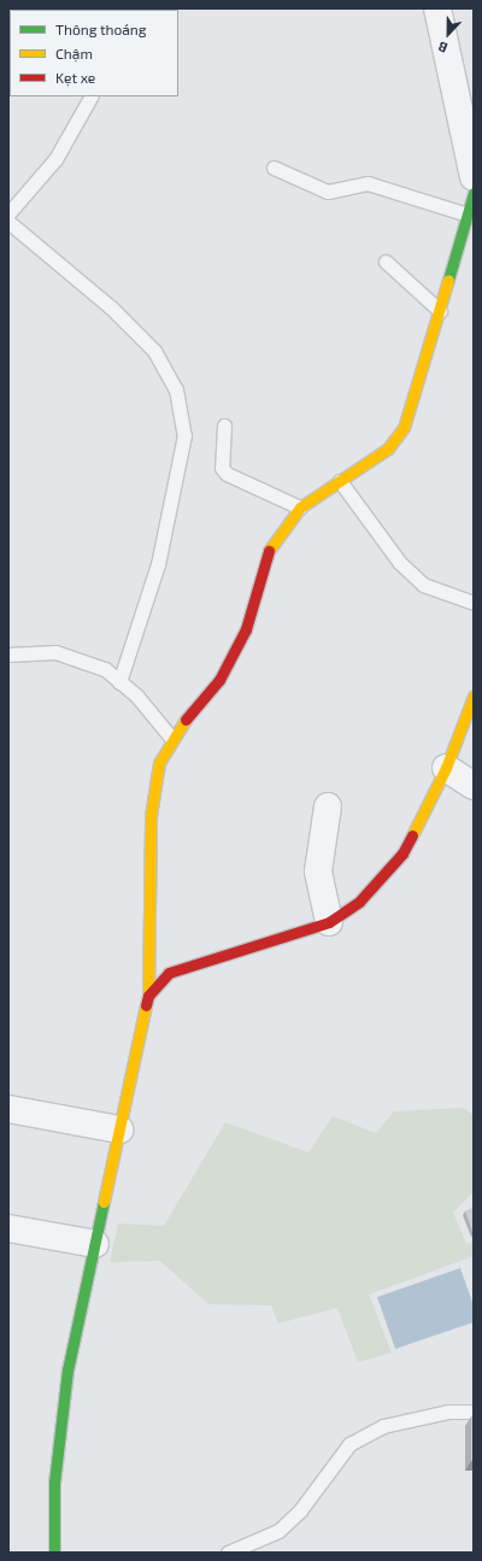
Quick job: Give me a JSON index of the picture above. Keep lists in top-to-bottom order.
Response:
{
  "legend": ["Thông thoáng", "Chậm", "Kẹt xe"],
  "north": "bottom"
}
